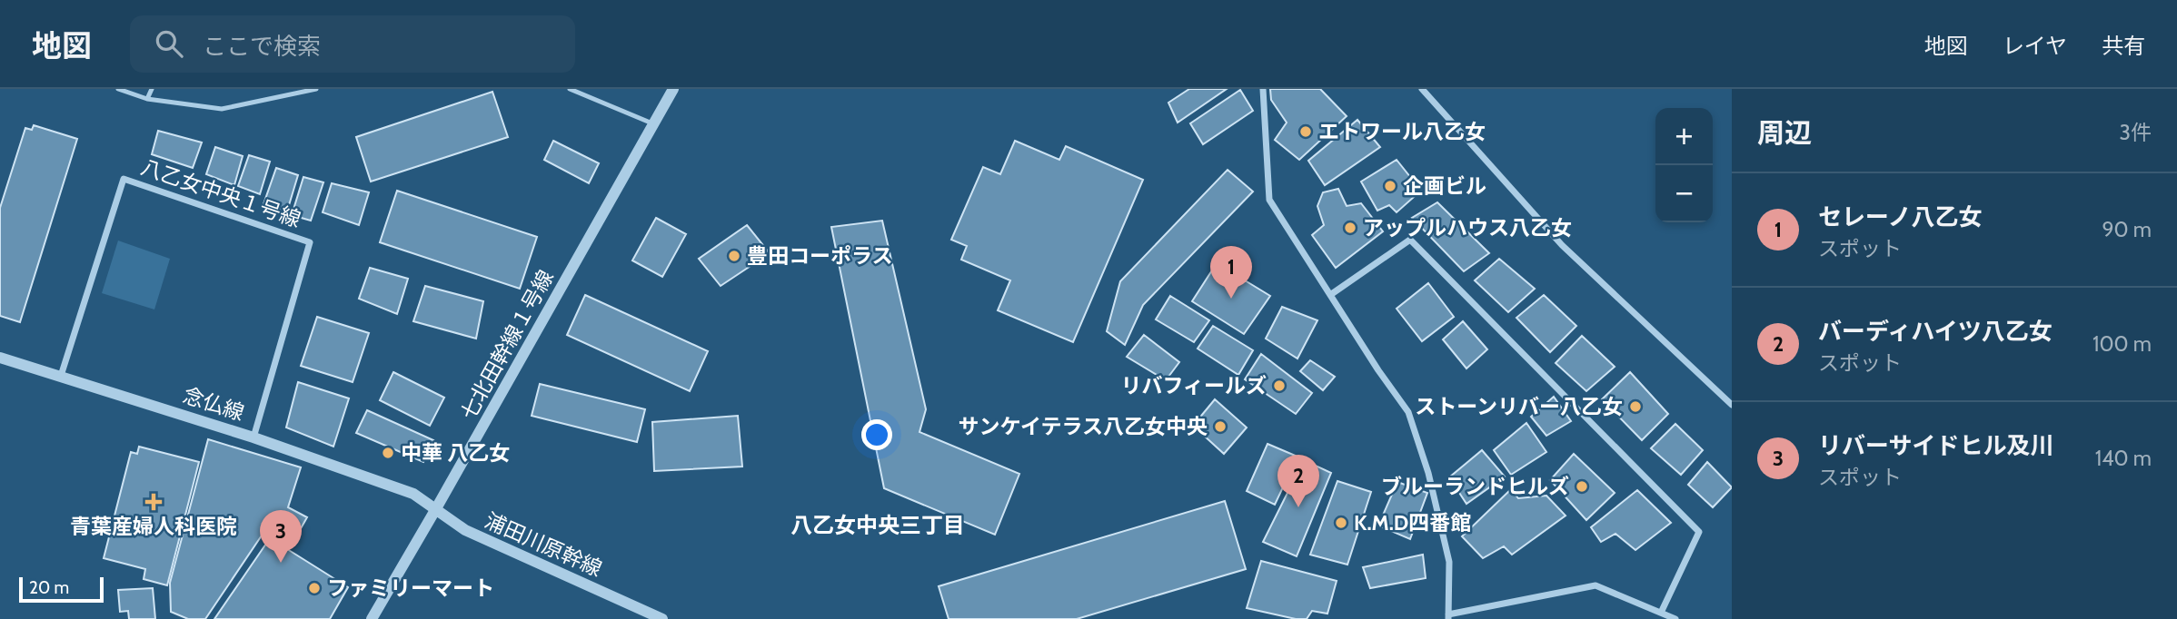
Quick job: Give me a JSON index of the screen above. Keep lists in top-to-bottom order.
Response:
{
  "streets": {
    "street": [
      "八乙女中央１号線",
      "七北田幹線１号線",
      "念仏線",
      "浦田川原幹線"
    ]
  },
  "crossings": [
    ["八乙女中央１号線", "念仏線"],
    ["七北田幹線１号線", "浦田川原幹線"],
    ["念仏線", "浦田川原幹線"]
  ],
  "districts": ["八乙女中央三丁目"],
  "places": {
    "other": [
      "エトワール八乙女",
      "企画ビル",
      "アップルハウス八乙女",
      "豊田コーポラス",
      "リバフィールズ",
      "ストーンリバー八乙女",
      "サンケイテラス八乙女中央",
      "中華 八乙女",
      "ブルーランドヒルズ",
      "K.M.D四番館",
      "ファミリーマート"
    ],
    "health": ["青葉産婦人科医院"]
  },
  "scale_bar": "20 m",
  "page": {
    "header": "地図",
    "search": "ここで検索",
    "nav": ["地図", "レイヤ", "共有"],
    "heading": ["周辺", "3件"],
    "map_buttons": ["+", "−"],
    "list": [
      {
        "mark": "1",
        "name": "セレーノ八乙女",
        "note": "スポット",
        "value": "90 m"
      },
      {
        "mark": "2",
        "name": "バーディハイツ八乙女",
        "note": "スポット",
        "value": "100 m"
      },
      {
        "mark": "3",
        "name": "リバーサイドヒル及川",
        "note": "スポット",
        "value": "140 m"
      }
    ],
    "pins": ["1", "2", "3"],
    "scale": "20 m"
  }
}
